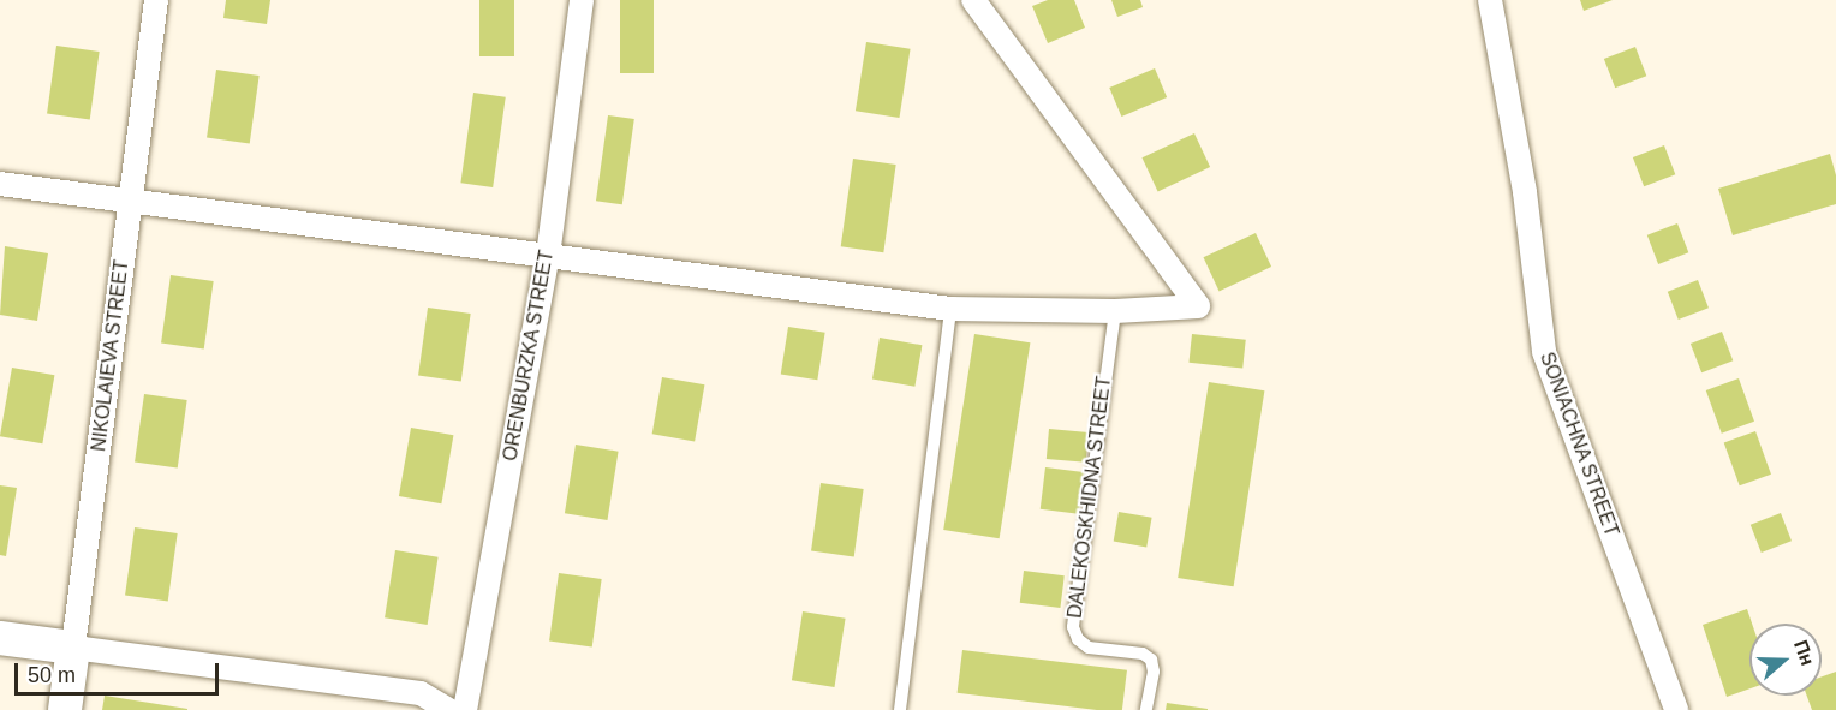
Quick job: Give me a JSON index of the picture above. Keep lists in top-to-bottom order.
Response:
{
  "streets": {
    "street": ["NIKOLAIEVA STREET", "ORENBURZKA STREET", "SONIACHNA STREET"],
    "lane": ["DALEKOSKHIDNA STREET"]
  },
  "scale_bar": "50 m",
  "north": "right"
}
